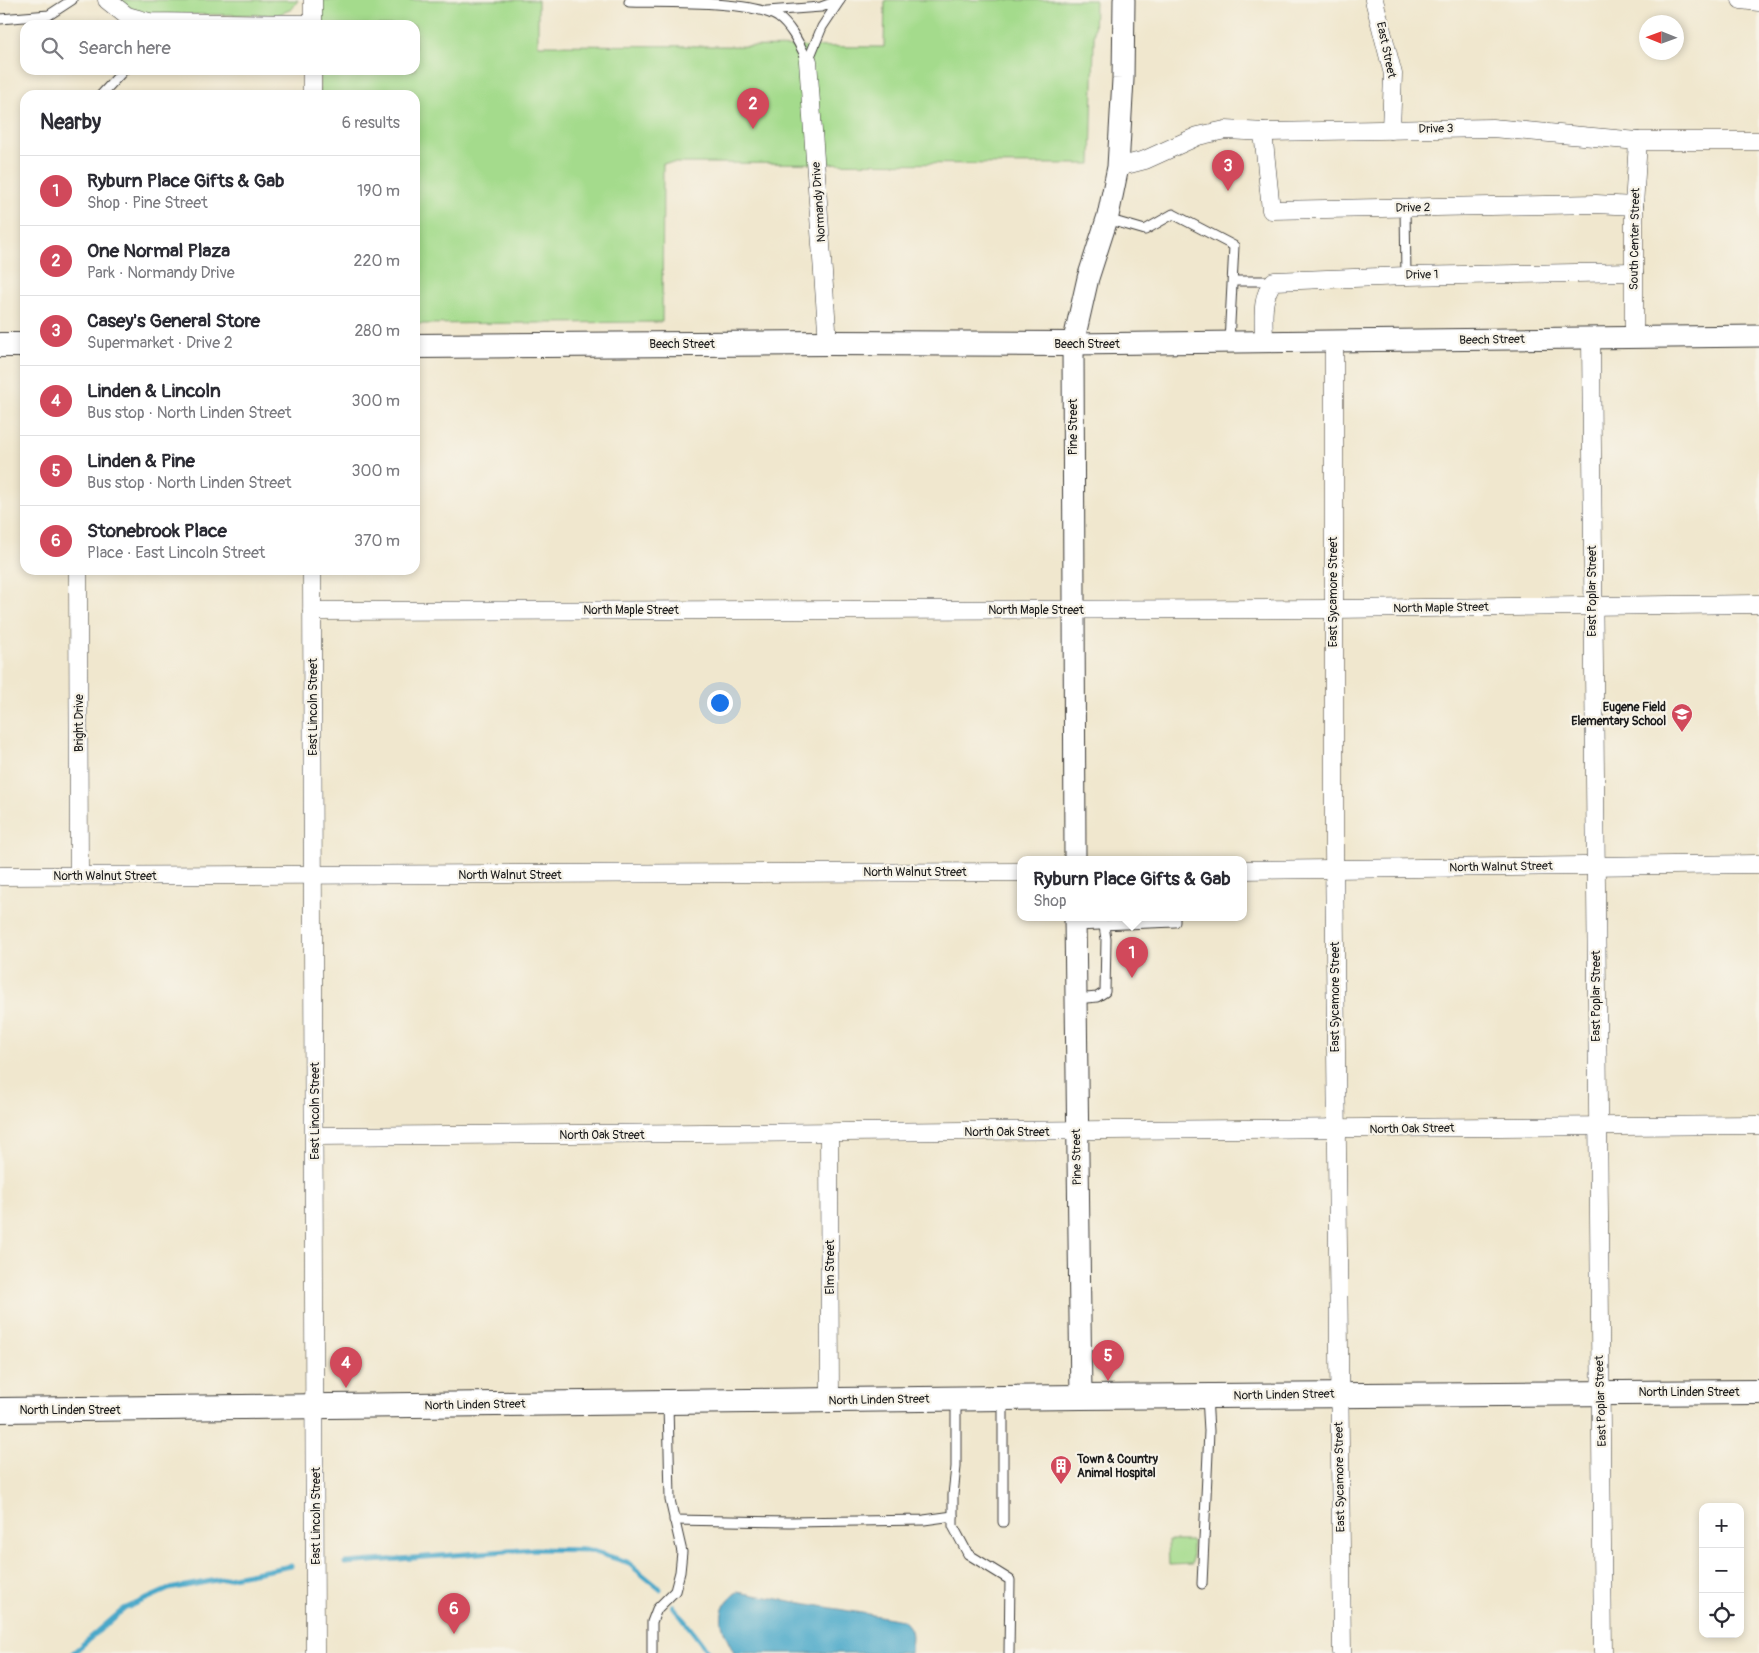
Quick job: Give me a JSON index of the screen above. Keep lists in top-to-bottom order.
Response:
{
  "streets": {
    "main road": ["Beech Street", "North Linden Street"],
    "street": [
      "East Street",
      "Drive 3",
      "Normandy Drive",
      "Drive 2",
      "South Center Street",
      "Drive 1",
      "Pine Street",
      "East Poplar Street",
      "East Sycamore Street",
      "North Maple Street",
      "East Lincoln Street",
      "Bright Drive",
      "North Walnut Street",
      "North Oak Street",
      "Elm Street"
    ]
  },
  "crossings": [
    ["East Street", "Drive 3"],
    ["Drive 3", "Drive 2"],
    ["Drive 3", "South Center Street"],
    ["Drive 3", "Pine Street"],
    ["Normandy Drive", "Beech Street"],
    ["Drive 2", "South Center Street"],
    ["South Center Street", "Drive 1"],
    ["South Center Street", "Beech Street"],
    ["Beech Street", "Pine Street"],
    ["Beech Street", "East Poplar Street"],
    ["Beech Street", "East Sycamore Street"],
    ["Pine Street", "North Maple Street"],
    ["Pine Street", "North Oak Street"],
    ["Pine Street", "North Linden Street"],
    ["East Poplar Street", "North Maple Street"],
    ["East Poplar Street", "North Walnut Street"],
    ["East Poplar Street", "North Oak Street"],
    ["East Poplar Street", "North Linden Street"],
    ["East Sycamore Street", "North Maple Street"],
    ["East Sycamore Street", "North Walnut Street"],
    ["East Sycamore Street", "North Oak Street"],
    ["East Sycamore Street", "North Linden Street"],
    ["North Maple Street", "East Lincoln Street"],
    ["East Lincoln Street", "North Walnut Street"],
    ["East Lincoln Street", "North Oak Street"],
    ["East Lincoln Street", "North Linden Street"],
    ["Bright Drive", "North Walnut Street"],
    ["North Oak Street", "Elm Street"],
    ["Elm Street", "North Linden Street"]
  ],
  "places": {
    "school or university": ["Eugene Field Elementary School"],
    "building": ["Town & Country Animal Hospital"]
  },
  "north": "left",
  "page": {
    "search": "Search here",
    "pins": [
      "2",
      "3",
      "1",
      "5",
      "4",
      "6"
    ],
    "heading": ["Nearby", "6 results"],
    "list": [
      {
        "mark": "1",
        "name": "Ryburn Place Gifts & Gab",
        "note": "Shop · Pine Street",
        "value": "190 m"
      },
      {
        "mark": "2",
        "name": "One Normal Plaza",
        "note": "Park · Normandy Drive",
        "value": "220 m"
      },
      {
        "mark": "3",
        "name": "Casey's General Store",
        "note": "Supermarket · Drive 2",
        "value": "280 m"
      },
      {
        "mark": "4",
        "name": "Linden & Lincoln",
        "note": "Bus stop · North Linden Street",
        "value": "300 m"
      },
      {
        "mark": "5",
        "name": "Linden & Pine",
        "note": "Bus stop · North Linden Street",
        "value": "300 m"
      },
      {
        "mark": "6",
        "name": "Stonebrook Place",
        "note": "Place · East Lincoln Street",
        "value": "370 m"
      }
    ],
    "popup": ["Ryburn Place Gifts & Gab", "Shop"],
    "map_buttons": ["+", "−"]
  }
}
